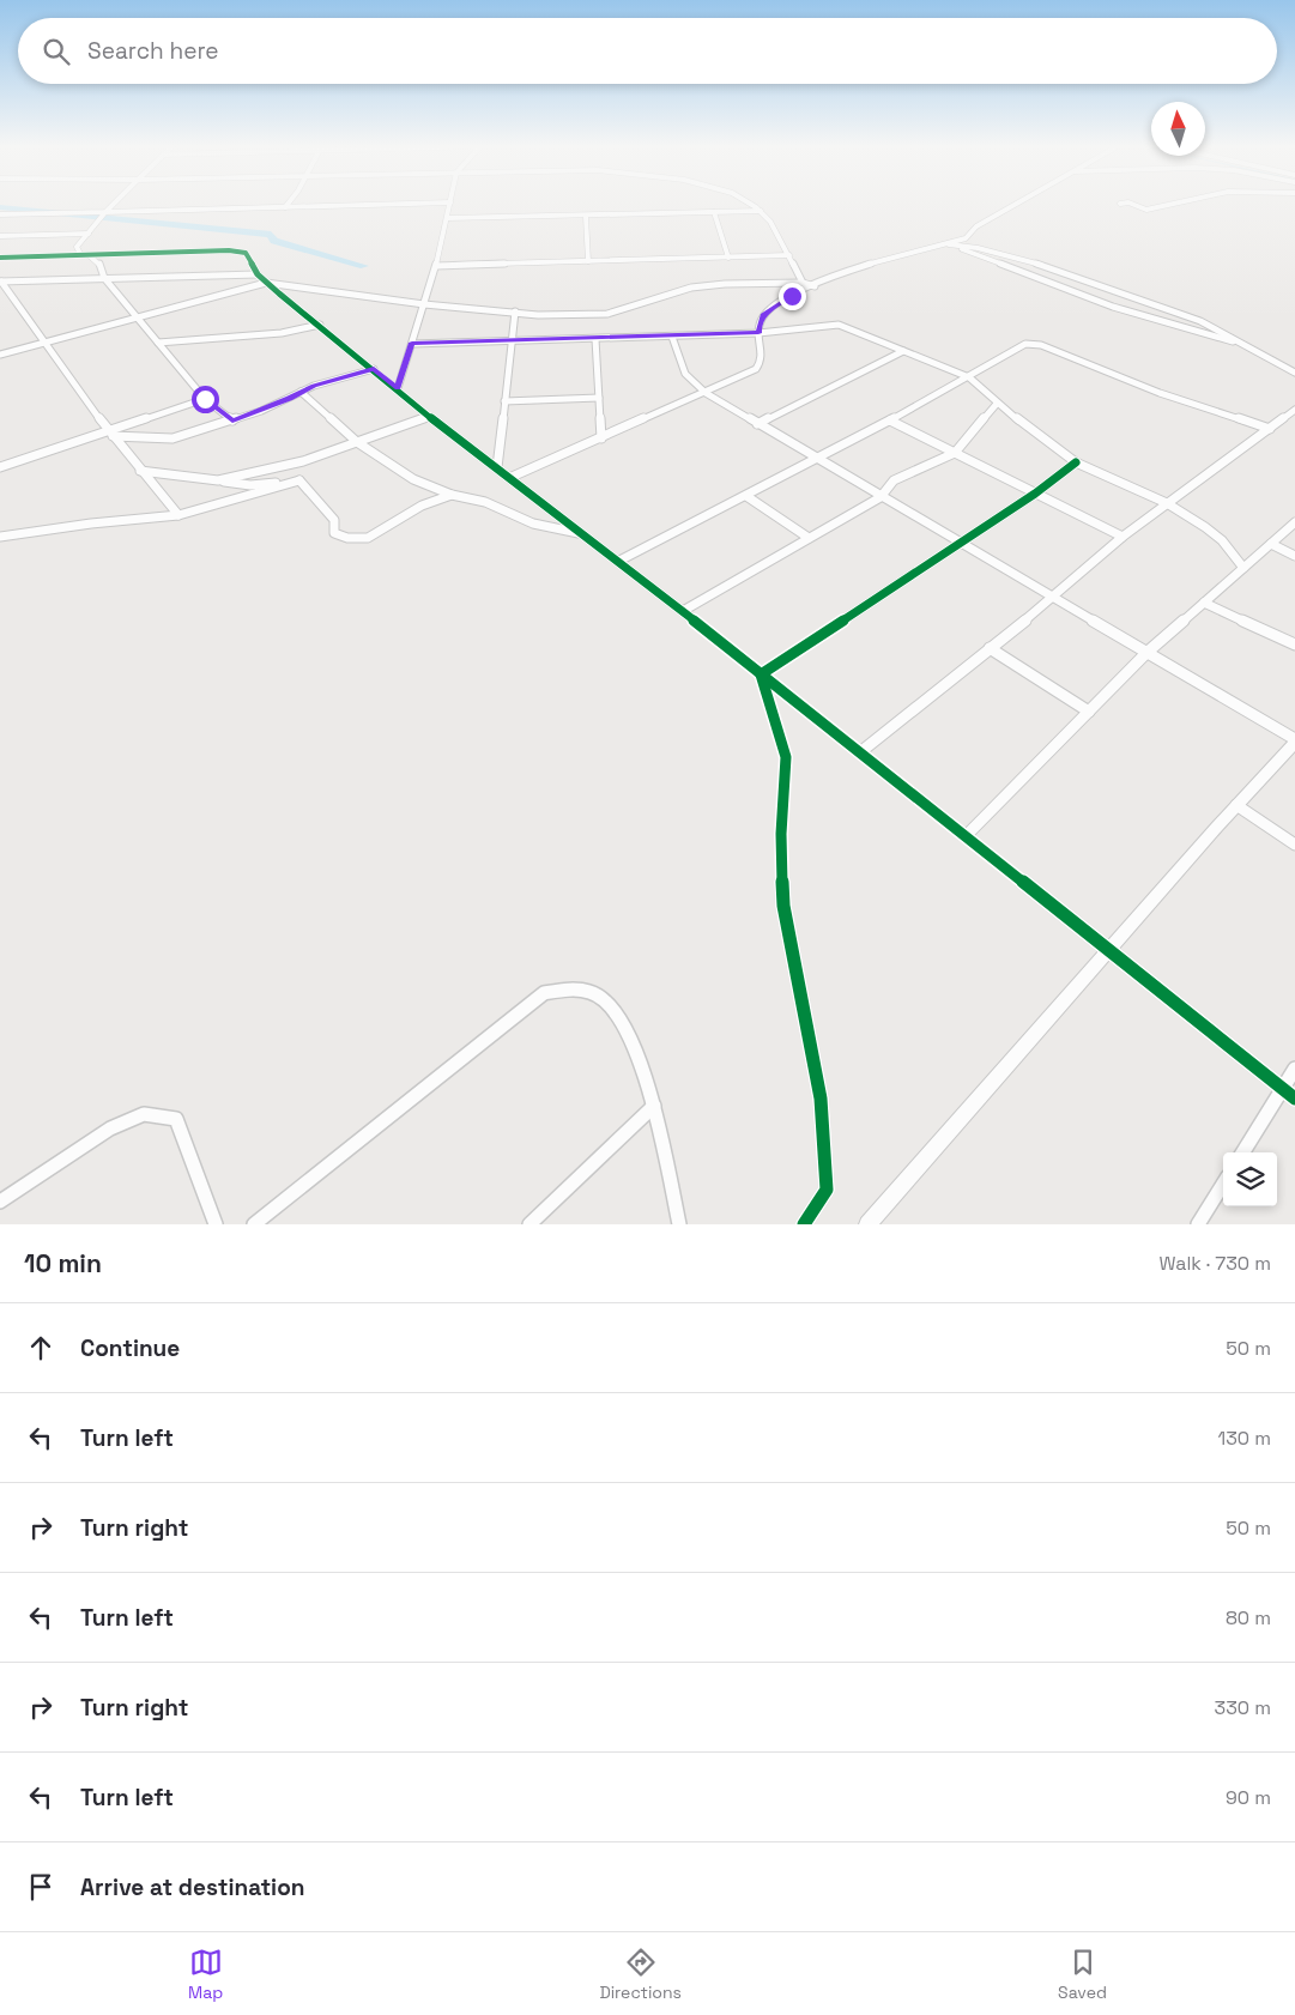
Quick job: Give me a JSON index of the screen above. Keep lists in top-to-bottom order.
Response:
{
  "north": "top",
  "page": {
    "search": "Search here",
    "heading": ["10 min", "Walk · 730 m"],
    "list": [
      ["Continue", "50 m"],
      ["Turn left", "130 m"],
      ["Turn right", "50 m"],
      ["Turn left", "80 m"],
      ["Turn right", "330 m"],
      ["Turn left", "90 m"],
      "Arrive at destination"
    ],
    "nav": ["Map", "Directions", "Saved"]
  }
}
